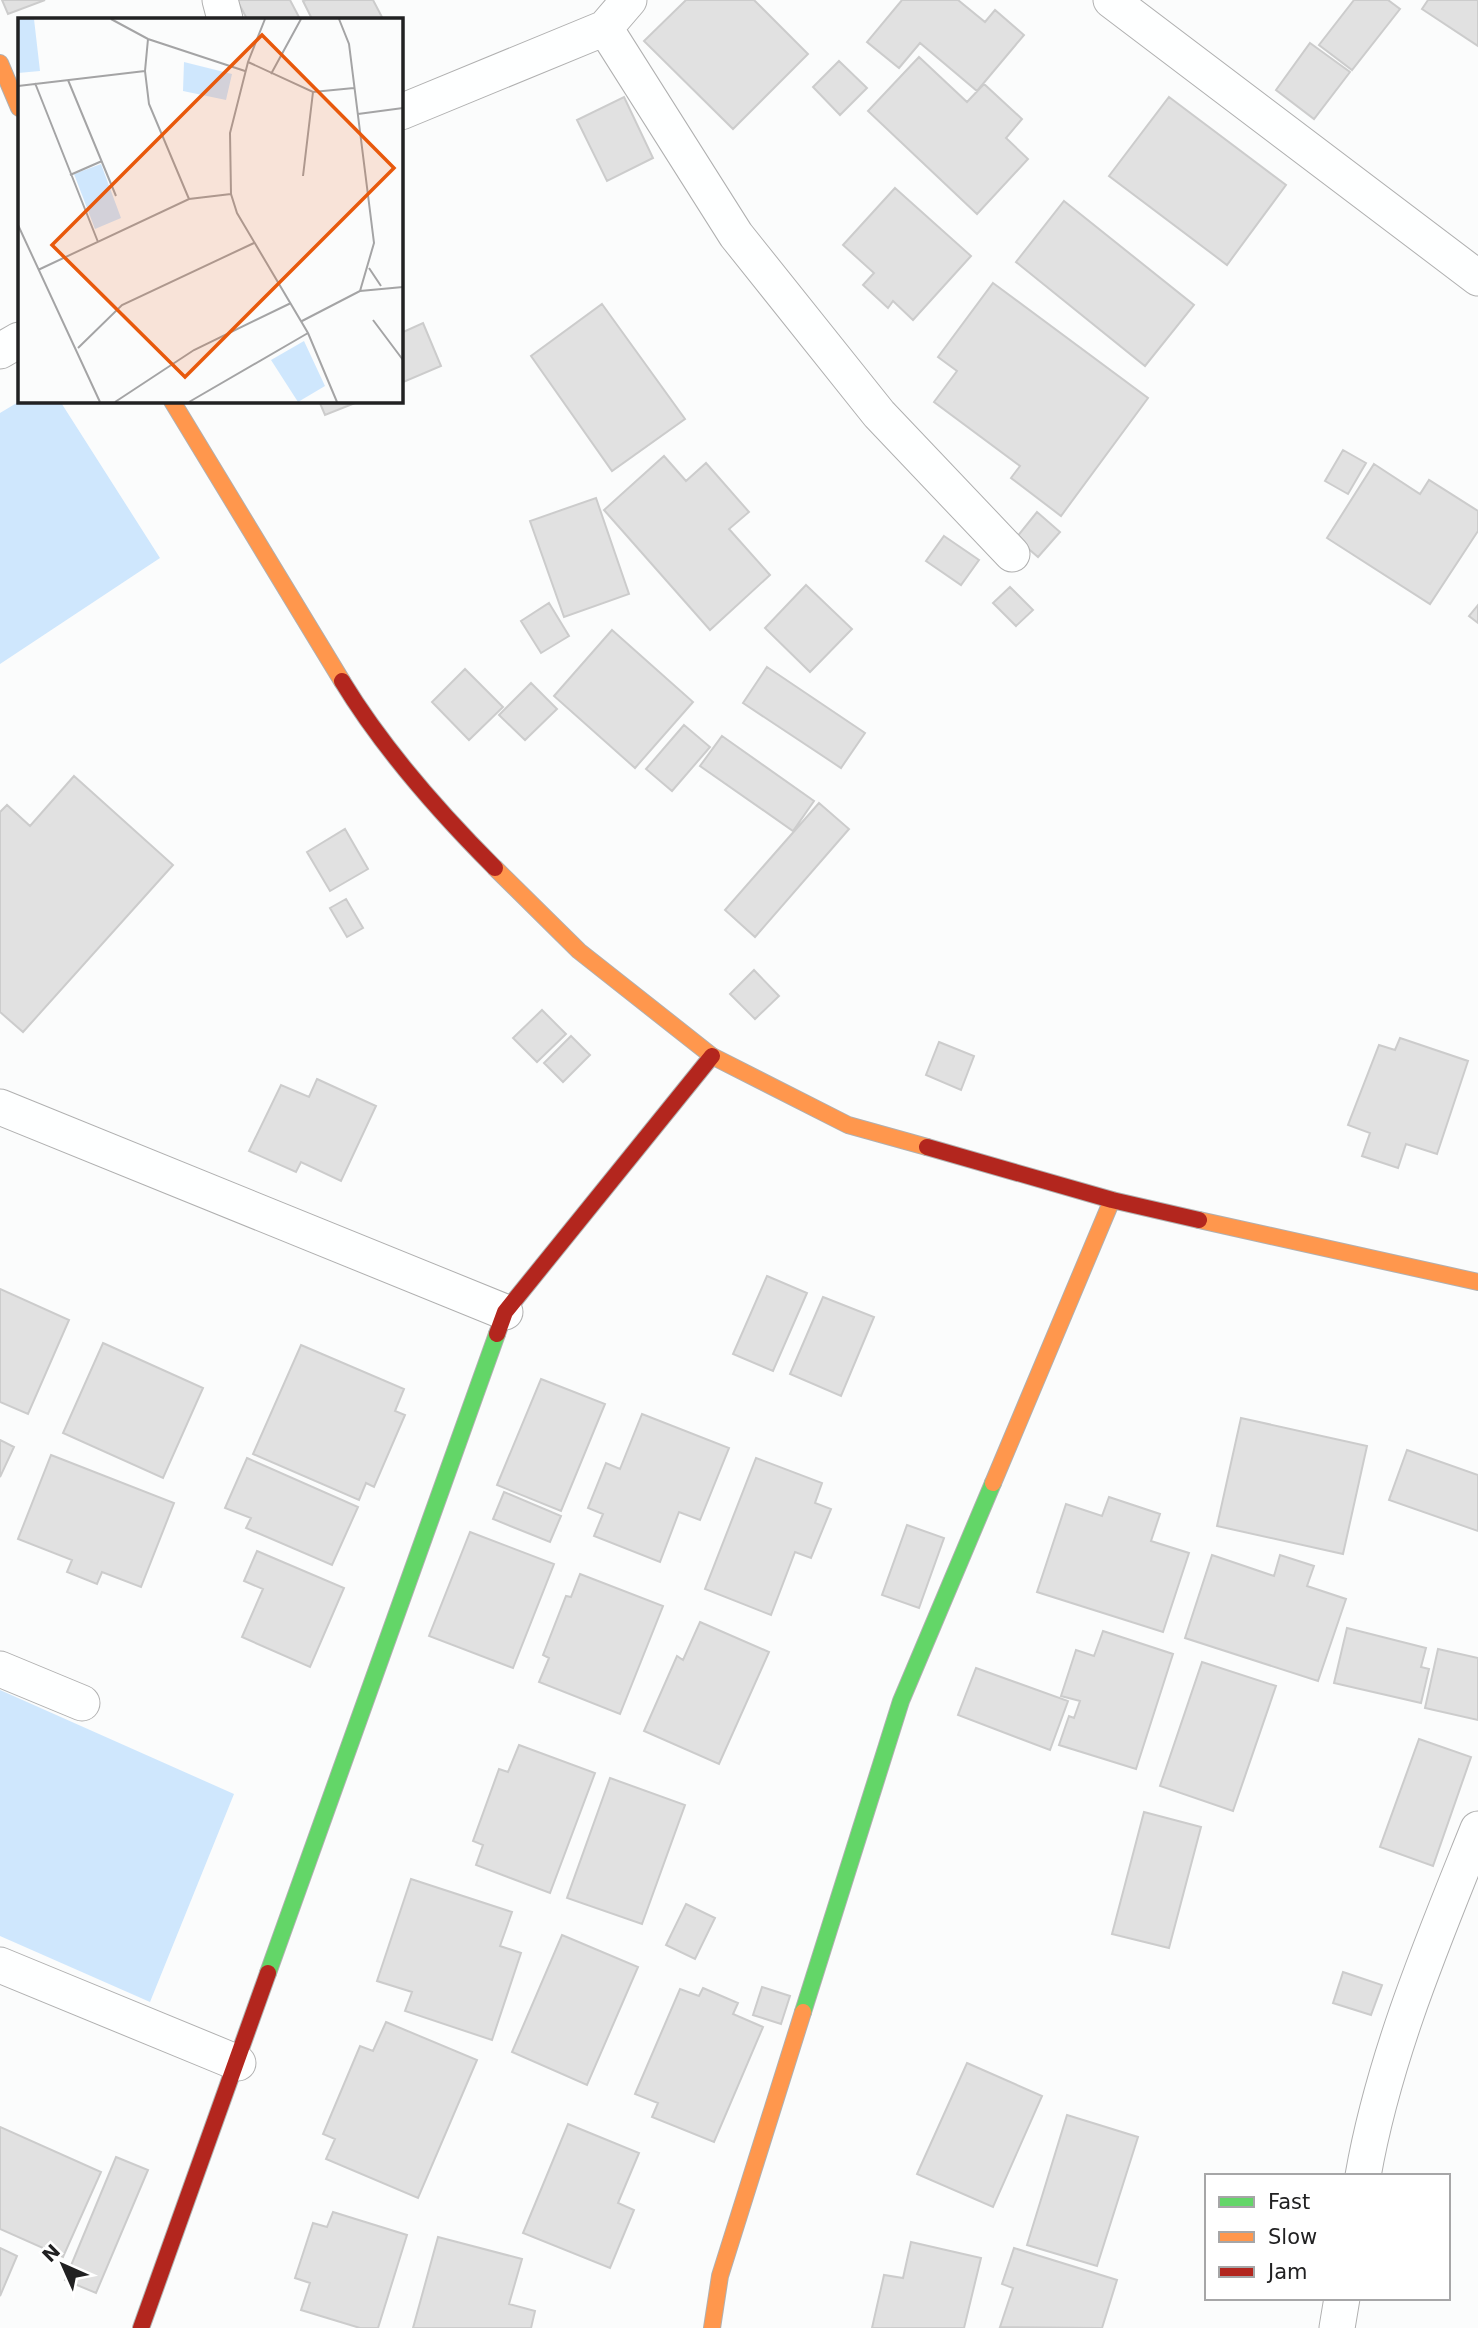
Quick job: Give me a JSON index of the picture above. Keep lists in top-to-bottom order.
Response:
{
  "legend": ["Fast", "Slow", "Jam"],
  "north": "top left"
}
